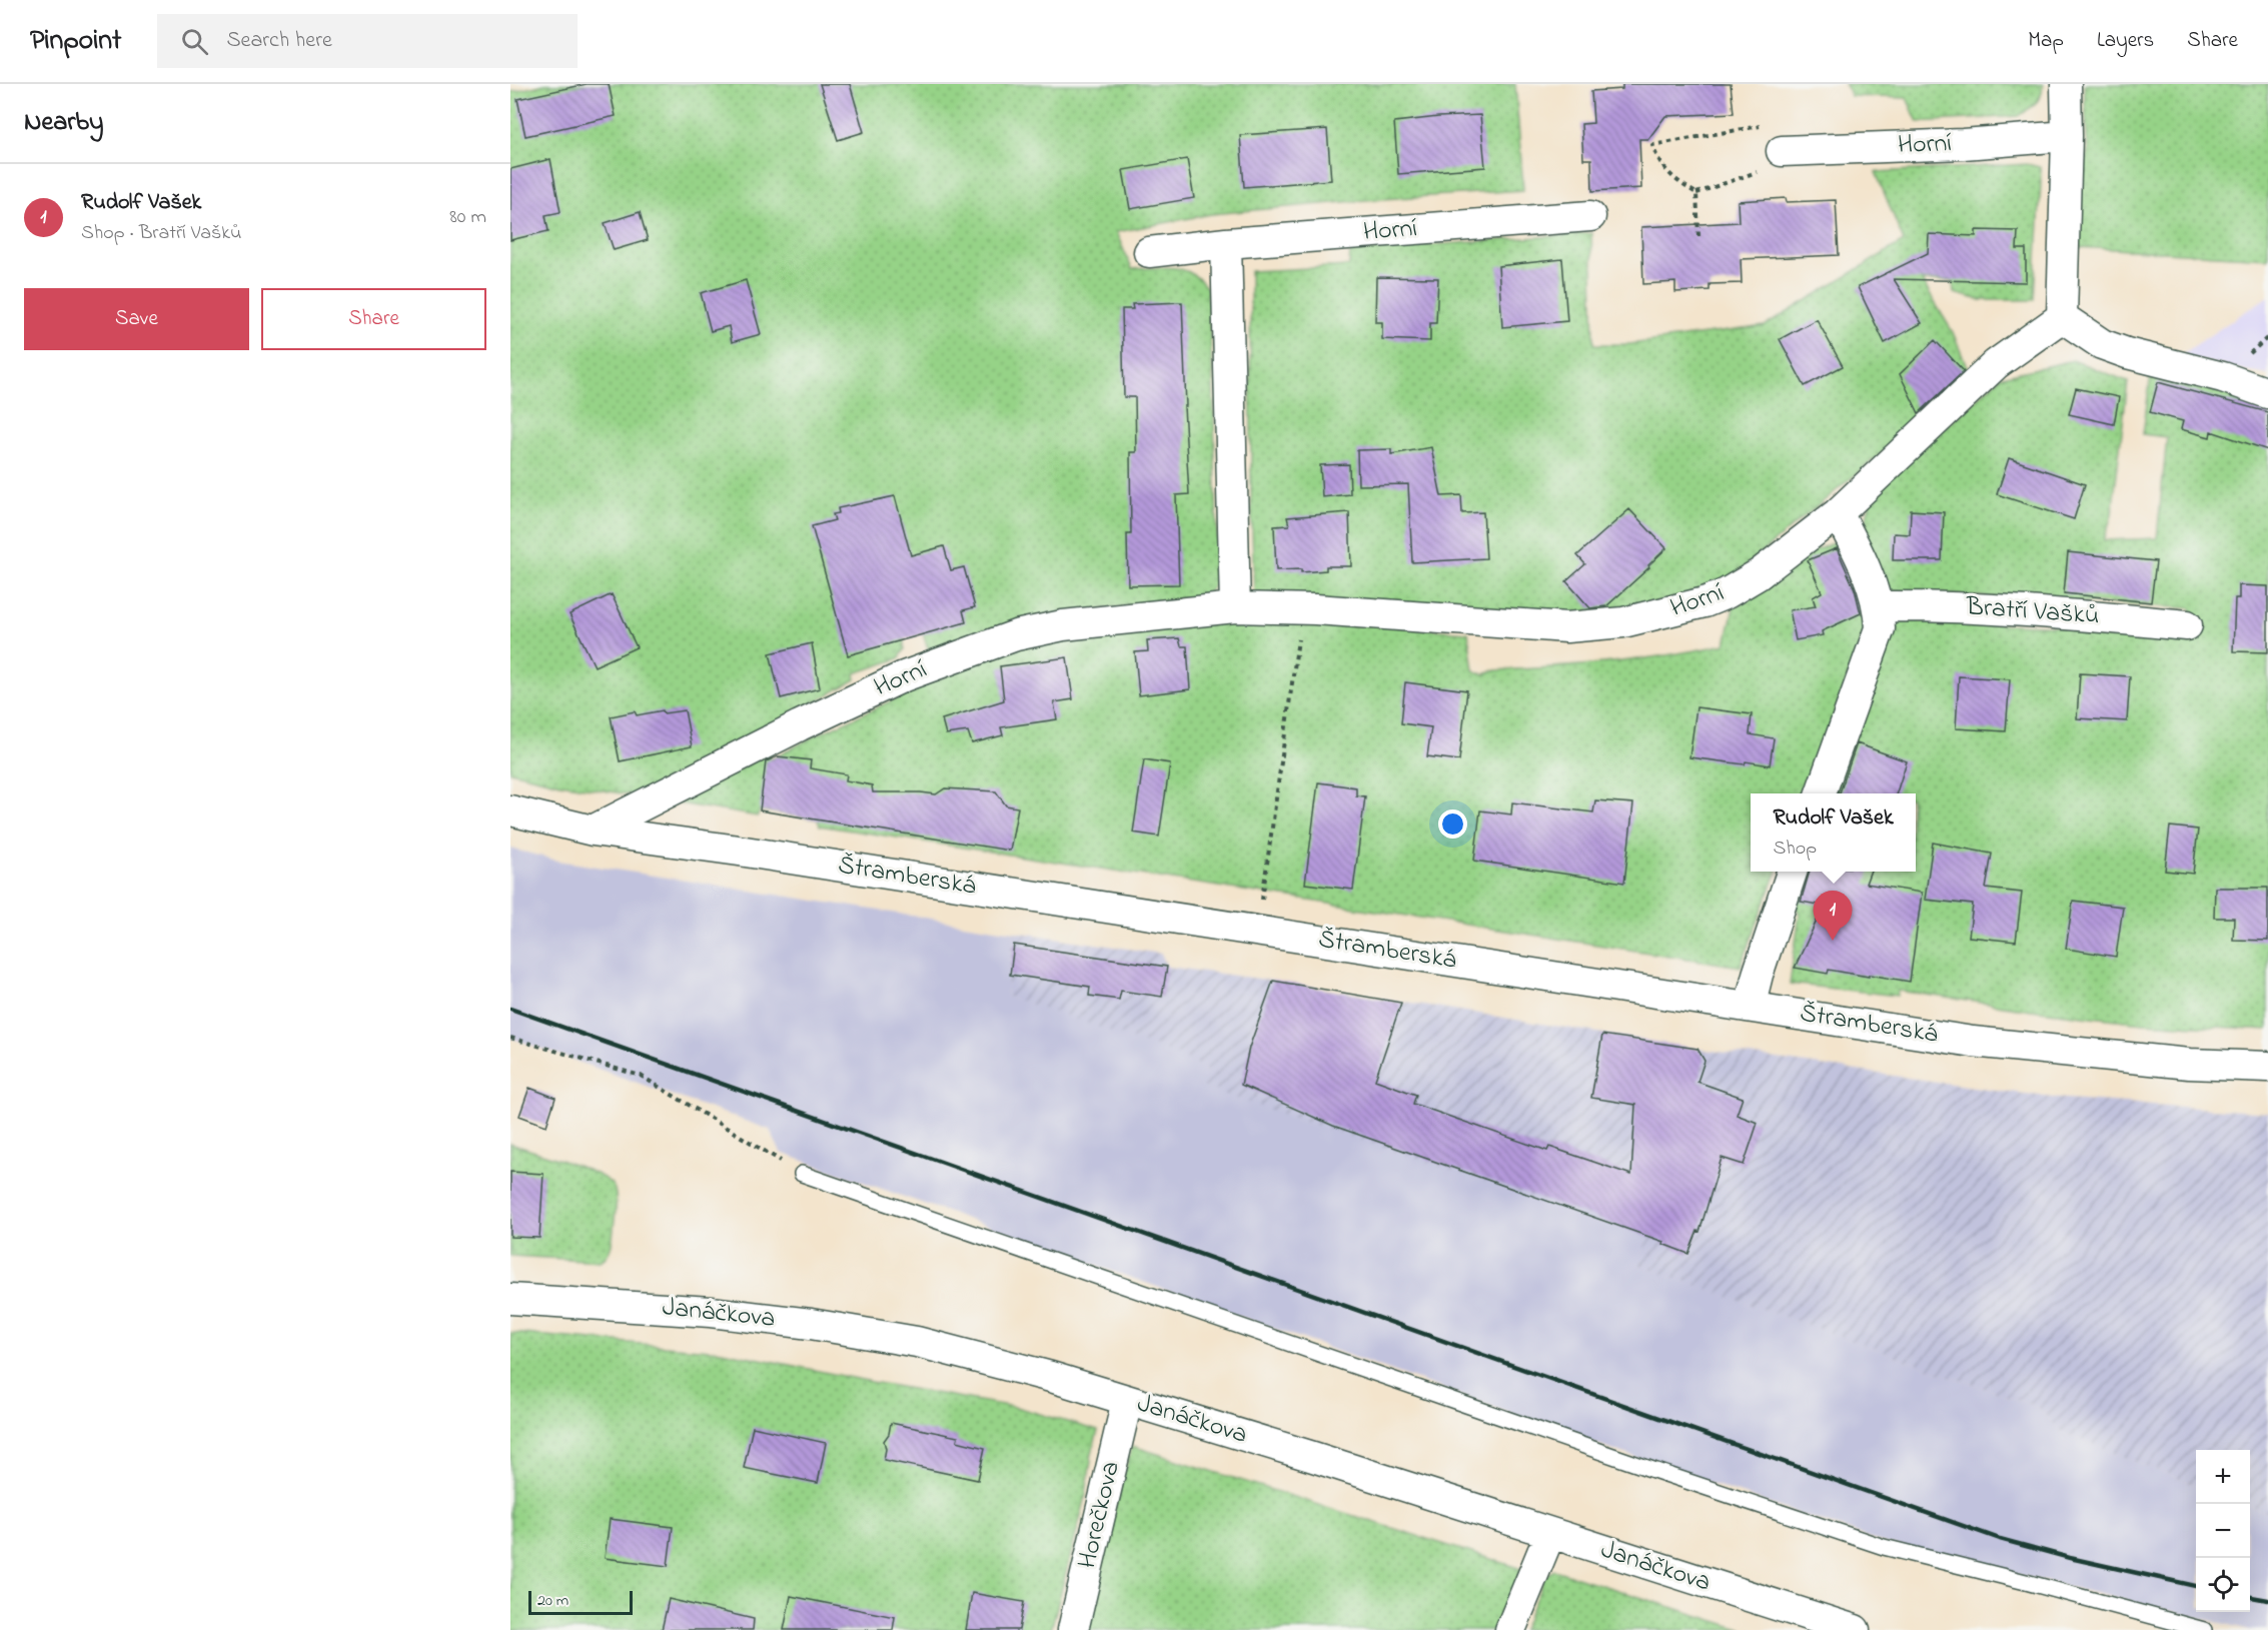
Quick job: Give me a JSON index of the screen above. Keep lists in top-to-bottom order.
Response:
{
  "streets": {
    "street": [
      "Horní",
      "Bratří Vašků",
      "Štramberská",
      "Janáčkova",
      "Horečkova"
    ]
  },
  "crossings": [
    ["Horní", "Štramberská"],
    ["Janáčkova", "Horečkova"]
  ],
  "scale_bar": "20 m",
  "page": {
    "header": "Pinpoint",
    "search": "Search here",
    "nav": ["Map", "Layers", "Share"],
    "heading": "Nearby",
    "list": [
      {
        "mark": "1",
        "name": "Rudolf Vašek",
        "note": "Shop · Bratří Vašků",
        "value": "80 m"
      }
    ],
    "buttons": ["Save", "Share"],
    "popup": ["Rudolf Vašek", "Shop"],
    "pins": "1",
    "map_buttons": ["+", "−"],
    "scale": "20 m"
  }
}
